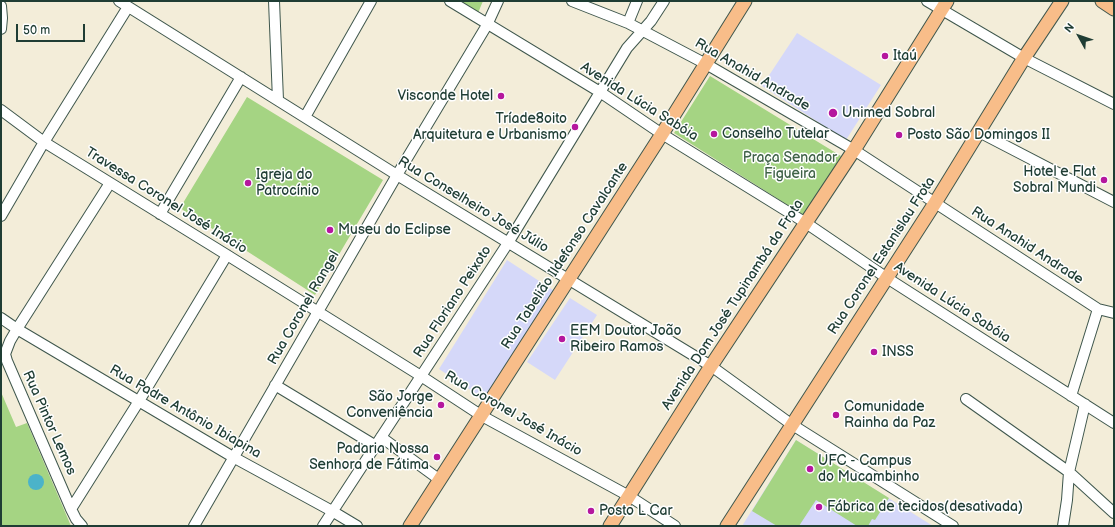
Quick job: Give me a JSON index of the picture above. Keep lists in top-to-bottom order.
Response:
{
  "streets": {
    "main road": ["Rua Tabelião Ildefonso Cavalcante", "Rua Coronel Estanislau Frota", "Avenida Dom José Tupinambá da Frota"],
    "street": [
      "Rua Anahid Andrade",
      "Avenida Lúcia Sabóia",
      "Travessa Coronel José Inácio",
      "Rua Conselheiro José Júlio",
      "Rua Floriano Peixoto",
      "Rua Coronel Rangel",
      "Rua Padre Antônio Ibiapina",
      "Rua Coronel José Inácio",
      "Rua Pintor Lemos"
    ]
  },
  "crossings": [
    ["Rua Anahid Andrade", "Rua Tabelião Ildefonso Cavalcante"],
    ["Rua Anahid Andrade", "Rua Coronel Estanislau Frota"],
    ["Rua Anahid Andrade", "Rua Floriano Peixoto"],
    ["Rua Anahid Andrade", "Avenida Dom José Tupinambá da Frota"],
    ["Avenida Lúcia Sabóia", "Rua Tabelião Ildefonso Cavalcante"],
    ["Avenida Lúcia Sabóia", "Rua Coronel Estanislau Frota"],
    ["Avenida Lúcia Sabóia", "Rua Floriano Peixoto"],
    ["Avenida Lúcia Sabóia", "Avenida Dom José Tupinambá da Frota"],
    ["Avenida Lúcia Sabóia", "Rua Coronel Rangel"],
    ["Travessa Coronel José Inácio", "Rua Coronel Rangel"],
    ["Travessa Coronel José Inácio", "Rua Coronel José Inácio"],
    ["Travessa Coronel José Inácio", "Rua Pintor Lemos"],
    ["Rua Conselheiro José Júlio", "Rua Tabelião Ildefonso Cavalcante"],
    ["Rua Conselheiro José Júlio", "Rua Coronel Estanislau Frota"],
    ["Rua Conselheiro José Júlio", "Rua Floriano Peixoto"],
    ["Rua Conselheiro José Júlio", "Avenida Dom José Tupinambá da Frota"],
    ["Rua Conselheiro José Júlio", "Rua Coronel Rangel"],
    ["Rua Tabelião Ildefonso Cavalcante", "Rua Coronel José Inácio"],
    ["Rua Floriano Peixoto", "Rua Padre Antônio Ibiapina"],
    ["Rua Floriano Peixoto", "Rua Coronel José Inácio"],
    ["Avenida Dom José Tupinambá da Frota", "Rua Coronel José Inácio"],
    ["Rua Coronel Rangel", "Rua Padre Antônio Ibiapina"],
    ["Rua Coronel Rangel", "Rua Coronel José Inácio"],
    ["Rua Padre Antônio Ibiapina", "Rua Pintor Lemos"]
  ],
  "parks": ["Praça Senador Figueira"],
  "places": [
    "Itaú",
    "Visconde Hotel",
    "Unimed Sobral",
    "Tríade8oito Arquitetura e Urbanismo",
    "Conselho Tutelar",
    "Posto São Domingos II",
    "Hotel e Flat Sobral Mundi",
    "Igreja do Patrocínio",
    "Museu do Eclipse",
    "EEM Doutor João Ribeiro Ramos",
    "INSS",
    "São Jorge Conveniência",
    "Comunidade Rainha da Paz",
    "Padaria Nossa Senhora de Fátima",
    "UFC - Campus do Mucambinho",
    "Fábrica de tecidos(desativada)",
    "Posto L Car"
  ],
  "scale_bar": "50 m",
  "north": "top left"
}
